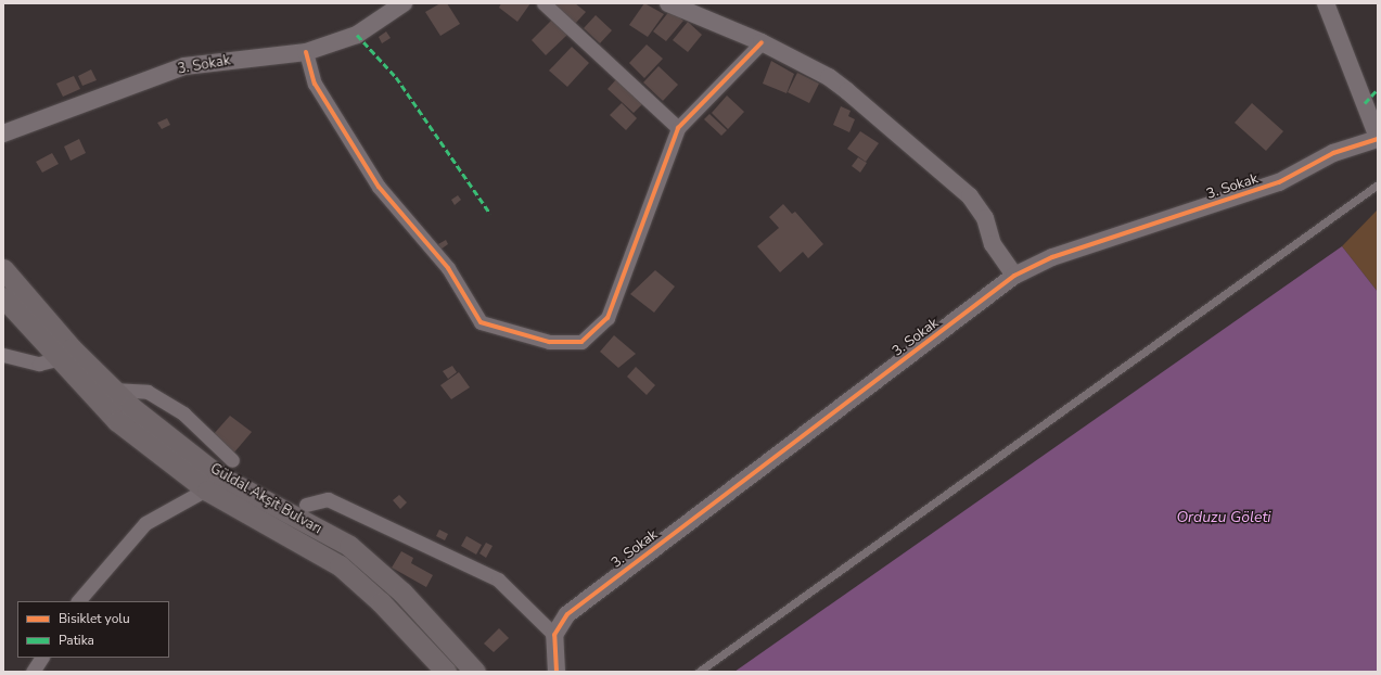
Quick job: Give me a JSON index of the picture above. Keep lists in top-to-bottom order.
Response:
{
  "streets": {
    "main road": ["Güldal Akşit Bulvarı"],
    "street": ["3. Sokak"]
  },
  "water": ["Orduzu Göleti"],
  "legend": ["Bisiklet yolu", "Patika"]
}
